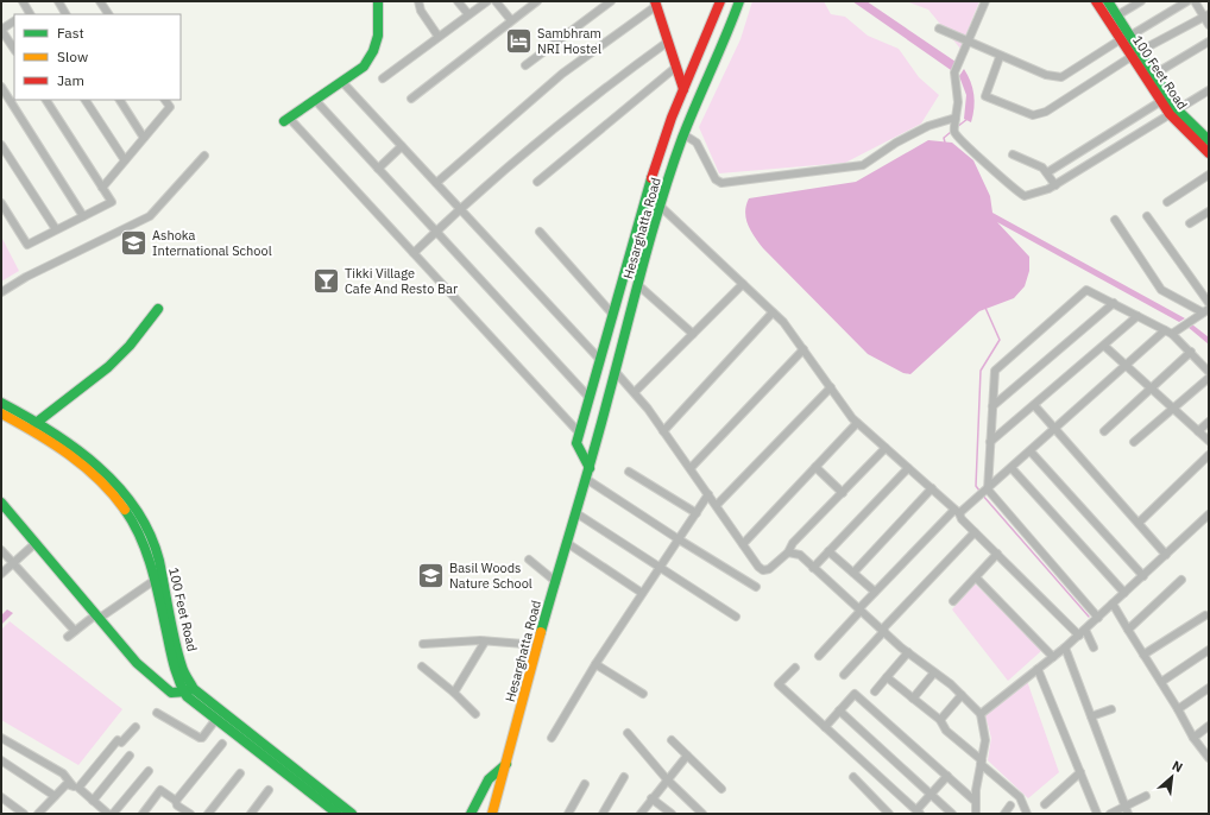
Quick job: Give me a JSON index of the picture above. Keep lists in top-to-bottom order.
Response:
{
  "streets": {
    "main road": ["100 Feet Road", "Hesarghatta Road"]
  },
  "places": {
    "hotel": ["Sambhram NRI Hostel"],
    "school or university": ["Ashoka International School", "Basil Woods Nature School"],
    "bar": ["Tikki Village Cafe And Resto Bar"]
  },
  "legend": ["Fast", "Slow", "Jam"],
  "north": "top right"
}
